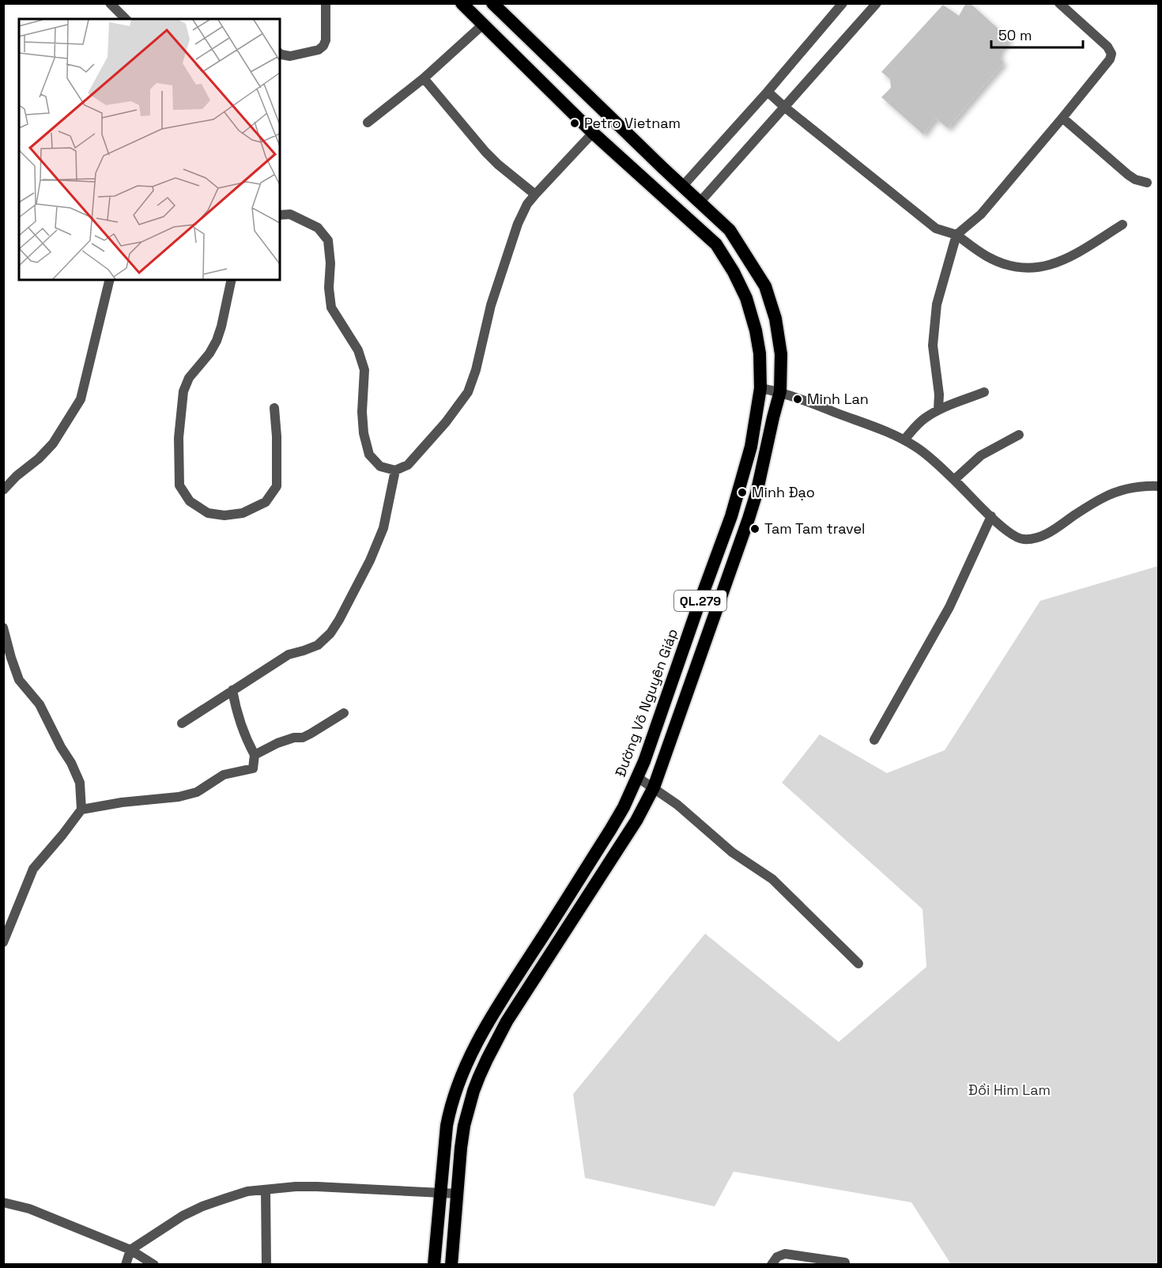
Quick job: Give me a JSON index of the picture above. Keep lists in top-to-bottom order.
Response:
{
  "streets": {
    "highway": ["QL.279", "Đường Võ Nguyên Giáp"]
  },
  "parks": ["Đồi Him Lam"],
  "places": [
    "Petro Vietnam",
    "Minh Lan",
    "Minh Đạo",
    "Tam Tam travel"
  ],
  "scale_bar": "50 m"
}
